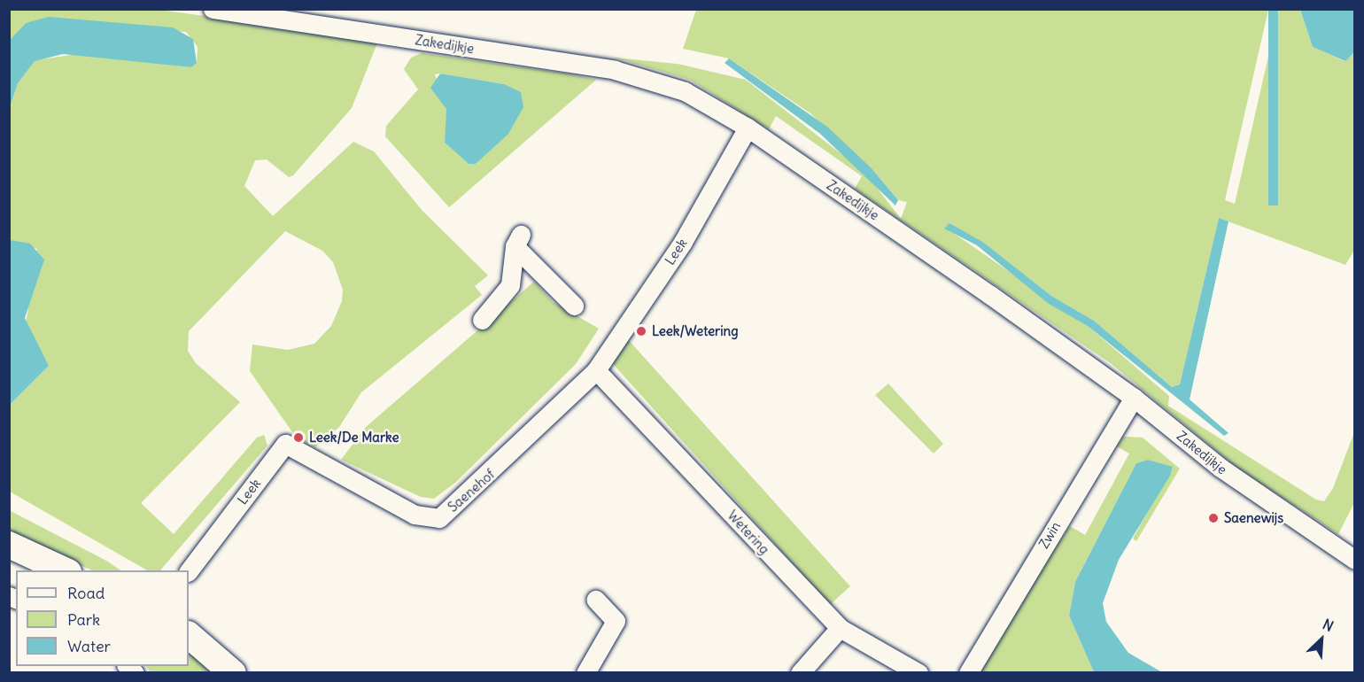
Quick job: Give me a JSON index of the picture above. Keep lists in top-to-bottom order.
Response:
{
  "streets": {
    "street": [
      "Zakedijkje",
      "Leek",
      "Saenehof",
      "Wetering",
      "Zwin"
    ]
  },
  "crossings": [
    ["Zakedijkje", "Leek"],
    ["Zakedijkje", "Zwin"],
    ["Leek", "Saenehof"],
    ["Leek", "Wetering"],
    ["Saenehof", "Wetering"]
  ],
  "places": ["Leek/Wetering", "Leek/De Marke", "Saenewijs"],
  "legend": ["Road", "Park", "Water"],
  "north": "top right"
}
